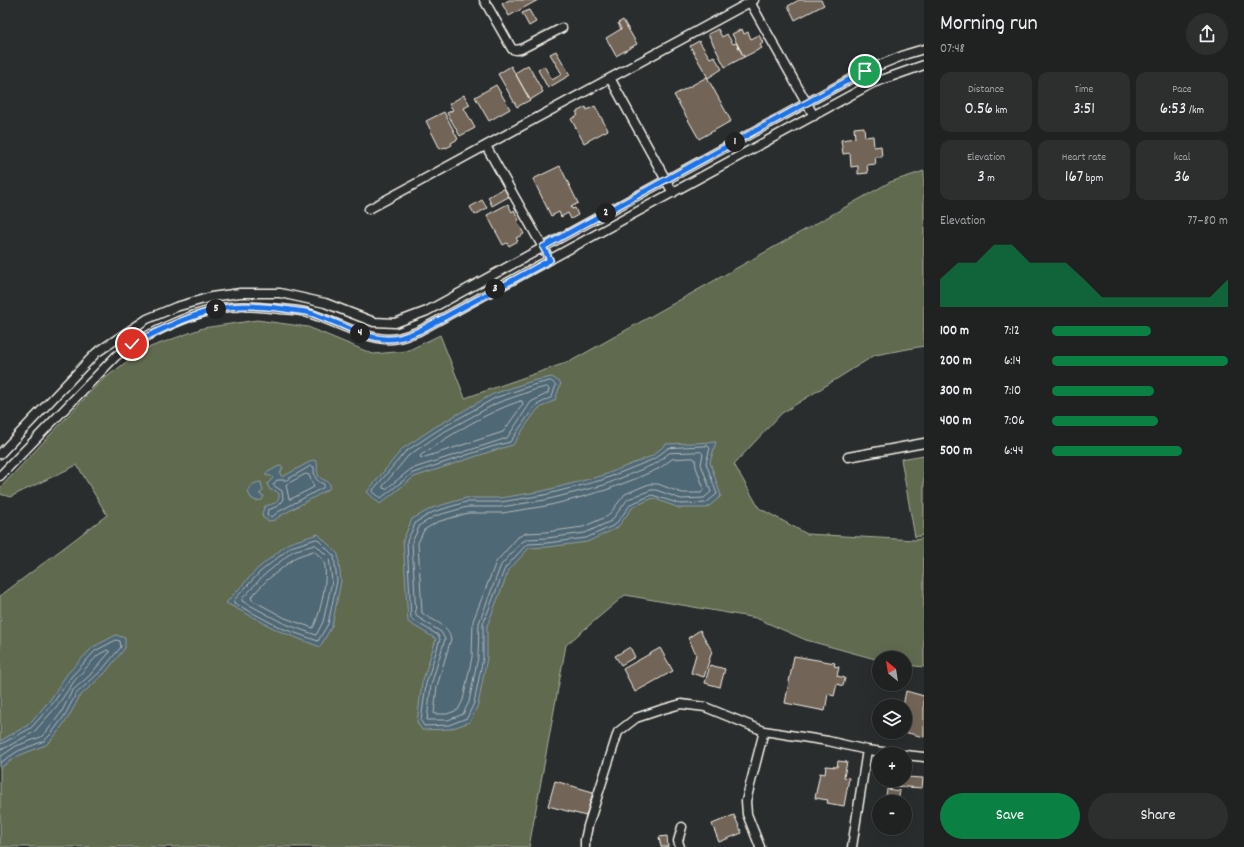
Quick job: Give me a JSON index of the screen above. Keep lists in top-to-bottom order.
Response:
{
  "north": "top left",
  "page": {
    "heading": ["Morning run", "07:48"],
    "stats": [
      ["Distance", "0.56 km"],
      ["Time", "3:51"],
      ["Pace", "6:53 /km"],
      ["Elevation", "3 m"],
      ["Heart rate", "167 bpm"],
      ["kcal", "36"]
    ],
    "pins": [
      "1",
      "2",
      "3",
      "5",
      "4"
    ],
    "chart": ["Elevation", "77–80 m"],
    "list": [
      {
        "name": "100 m",
        "note": "7:12"
      },
      {
        "name": "200 m",
        "note": "6:14"
      },
      {
        "name": "300 m",
        "note": "7:10"
      },
      {
        "name": "400 m",
        "note": "7:06"
      },
      {
        "name": "500 m",
        "note": "6:44"
      }
    ],
    "map_buttons": ["+", "−"],
    "buttons": ["Save", "Share"]
  }
}
